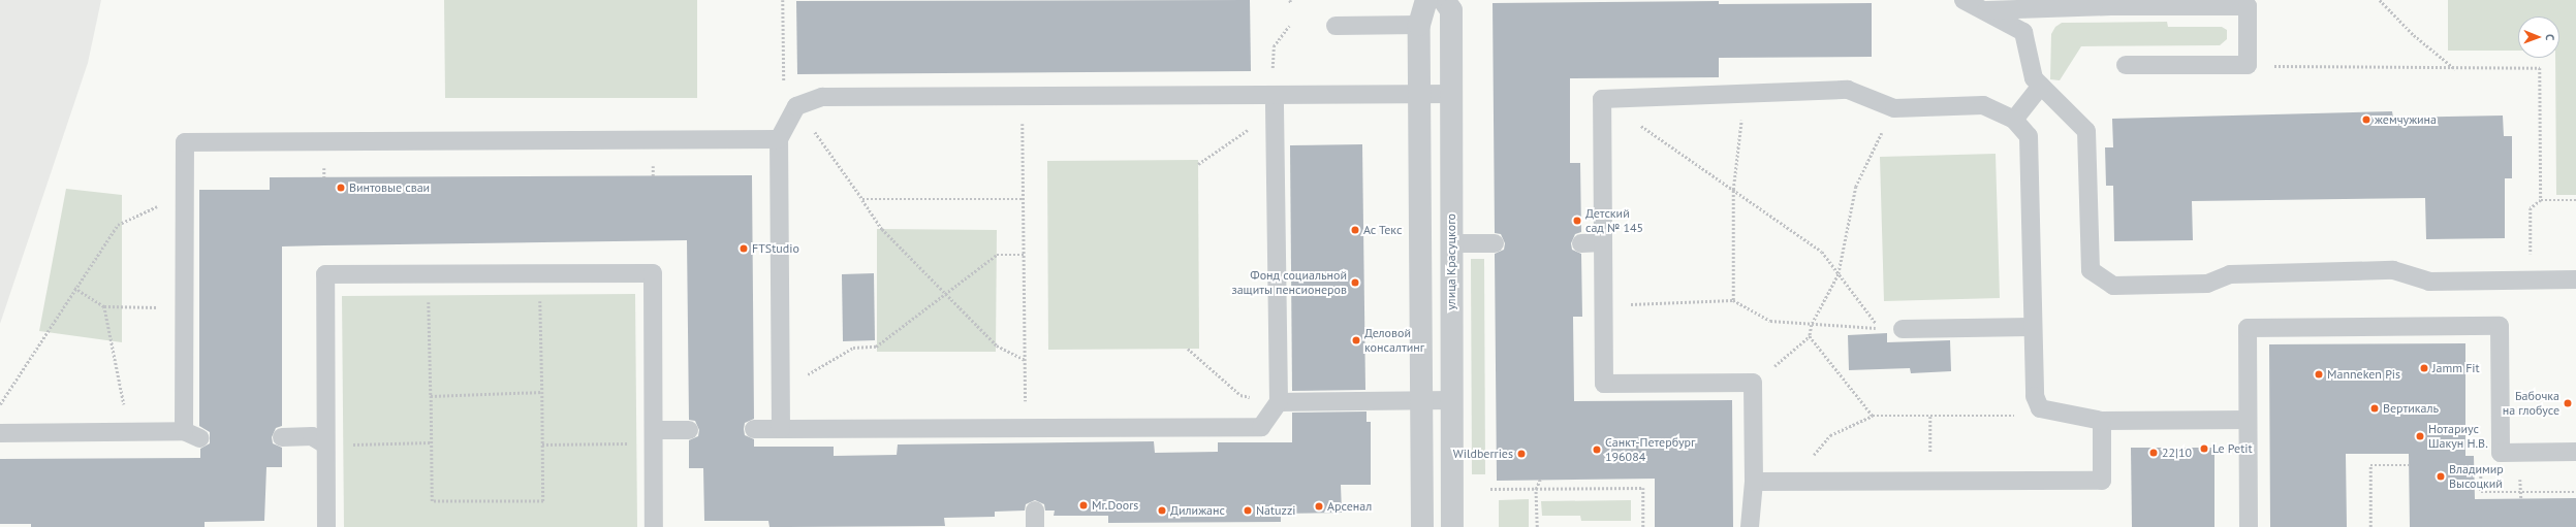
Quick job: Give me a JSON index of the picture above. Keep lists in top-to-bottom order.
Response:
{
  "streets": {
    "street": ["улица Красуцкого"]
  },
  "places": [
    "жемчужина",
    "Винтовые сваи",
    "Детский сад № 145",
    "Ас Текс",
    "FTStudio",
    "Фонд социальной защиты пенсионеров",
    "Деловой консалтинг",
    "Jamm Fit",
    "Manneken Pis",
    "Бабочка на глобусе",
    "Вертикаль",
    "Нотариус Шакун Н.В.",
    "Le Petit",
    "Санкт-Петербург 196084",
    "22|10",
    "Wildberries",
    "Владимир Высоцкий",
    "Mr.Doors",
    "Арсенал",
    "Дилижанс",
    "Natuzzi"
  ],
  "north": "right"
}
